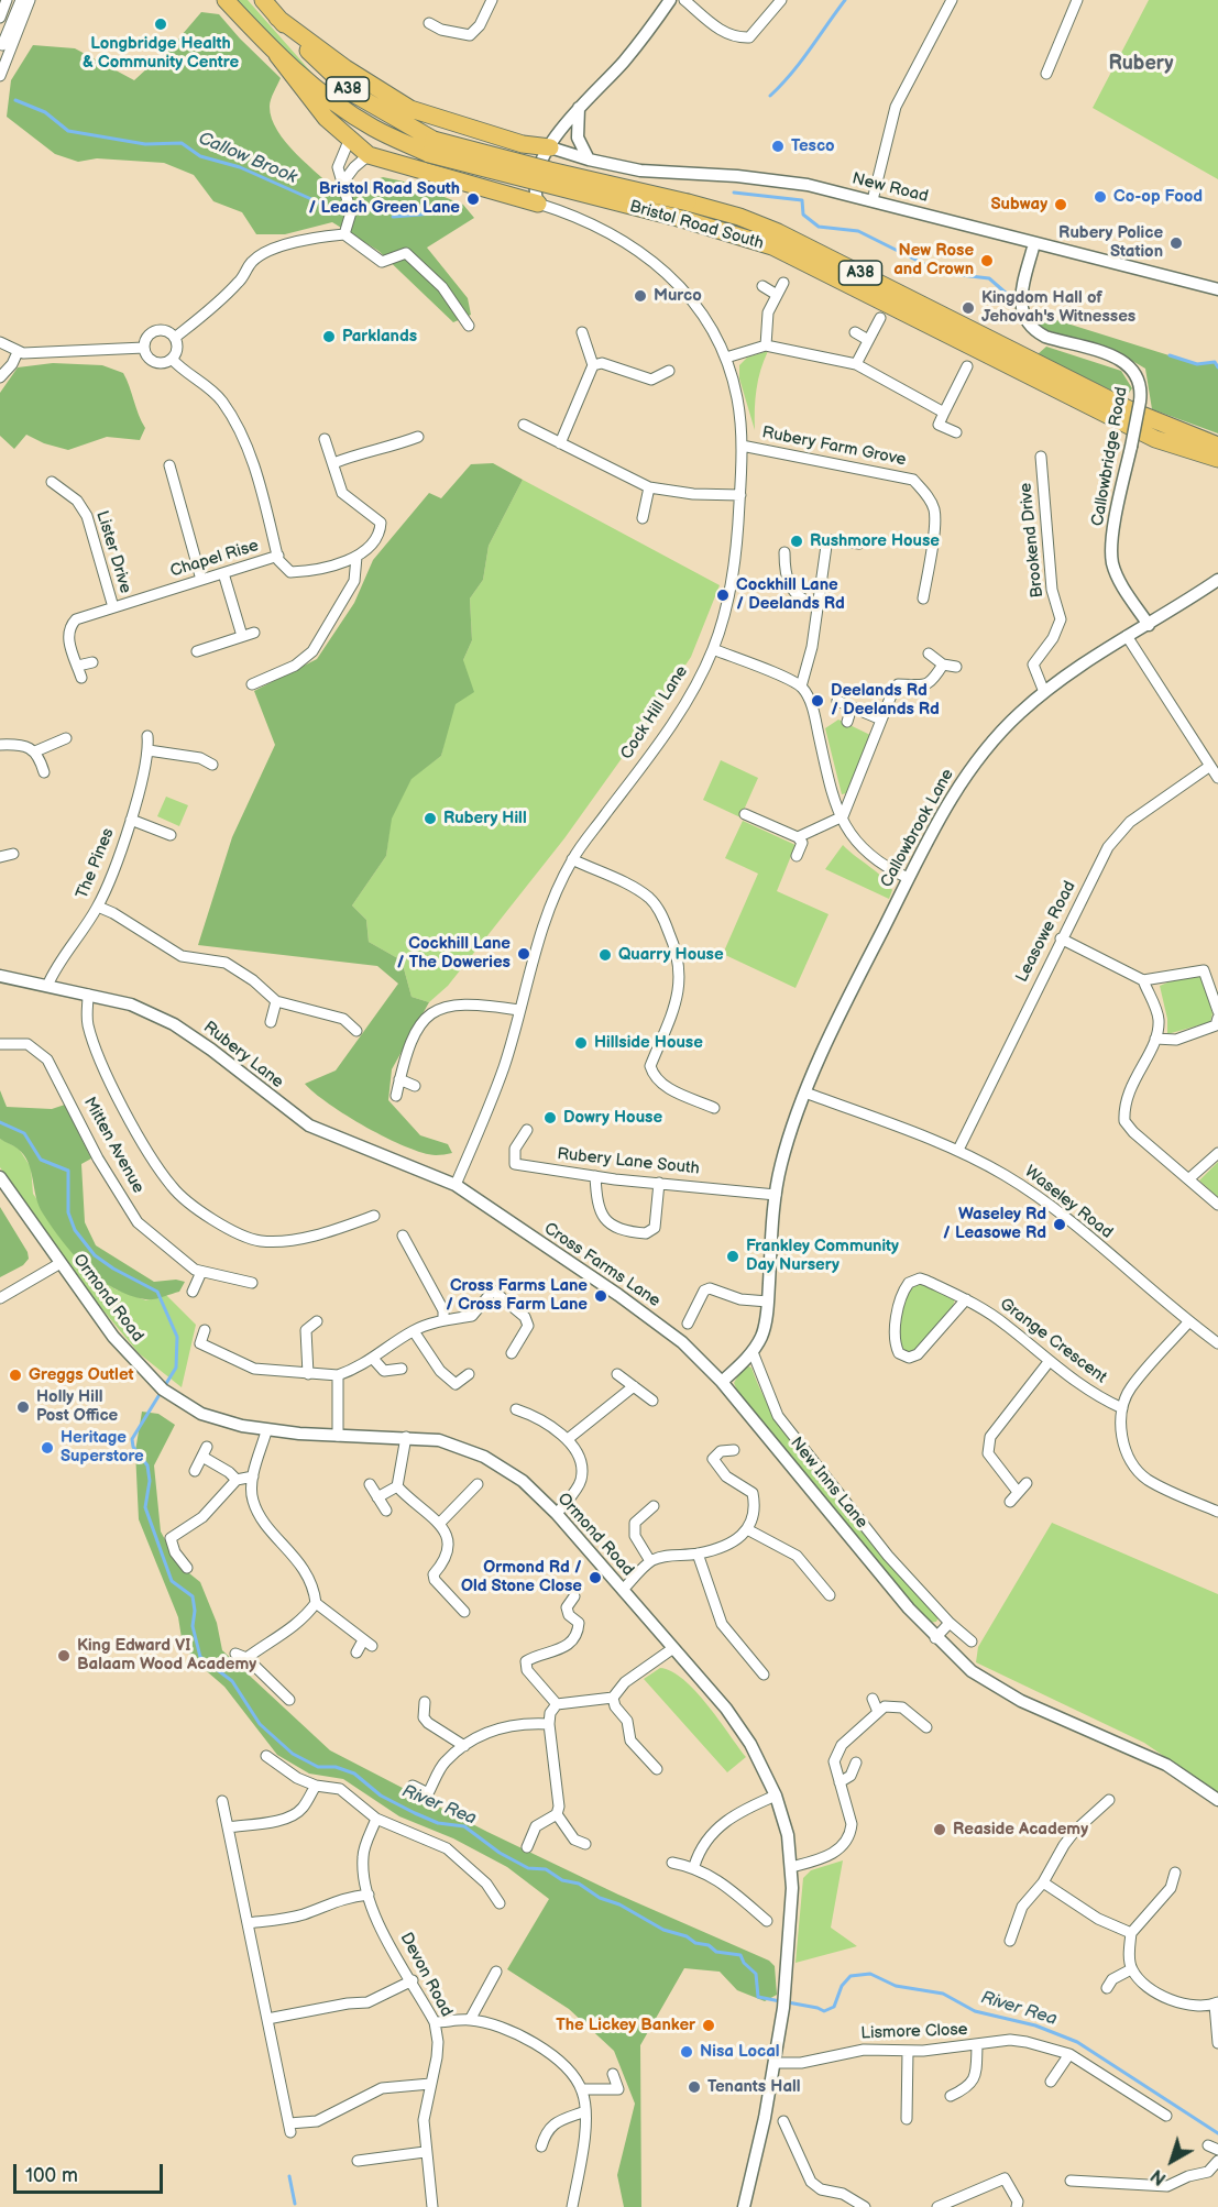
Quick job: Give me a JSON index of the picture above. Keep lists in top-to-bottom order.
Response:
{
  "streets": {
    "highway": ["A38", "Bristol Road South"],
    "street": [
      "New Road",
      "Rubery Farm Grove",
      "Callowbridge Road",
      "Brookend Drive",
      "Lister Drive",
      "Chapel Rise",
      "Cock Hill Lane",
      "Callowbrook Lane",
      "The Pines",
      "Leasowe Road",
      "Rubery Lane",
      "Mitten Avenue",
      "Rubery Lane South",
      "Waseley Road",
      "Cross Farms Lane",
      "Ormond Road",
      "Grange Crescent",
      "New Inns Lane",
      "Devon Road",
      "Lismore Close"
    ]
  },
  "crossings": [
    ["New Road", "Callowbridge Road"],
    ["Rubery Farm Grove", "Cock Hill Lane"],
    ["Callowbridge Road", "Callowbrook Lane"],
    ["Brookend Drive", "Callowbrook Lane"],
    ["Lister Drive", "Chapel Rise"],
    ["Cock Hill Lane", "Rubery Lane"],
    ["Cock Hill Lane", "Cross Farms Lane"],
    ["Callowbrook Lane", "Rubery Lane South"],
    ["Callowbrook Lane", "Waseley Road"],
    ["The Pines", "Rubery Lane"],
    ["Leasowe Road", "Waseley Road"],
    ["Rubery Lane", "Cross Farms Lane"],
    ["Cross Farms Lane", "New Inns Lane"],
    ["Ormond Road", "Lismore Close"]
  ],
  "districts": ["Rubery"],
  "water": ["Callow Brook", "River Rea"],
  "places": [
    "Longbridge Health & Community Centre",
    "Tesco",
    "Co-op Food",
    "Bristol Road South / Leach Green Lane",
    "Subway",
    "Rubery Police Station",
    "New Rose and Crown",
    "Murco",
    "Kingdom Hall of Jehovah's Witnesses",
    "Parklands",
    "Rushmore House",
    "Cockhill Lane / Deelands Rd",
    "Deelands Rd / Deelands Rd",
    "Rubery Hill",
    "Cockhill Lane / The Doweries",
    "Quarry House",
    "Hillside House",
    "Dowry House",
    "Waseley Rd / Leasowe Rd",
    "Frankley Community Day Nursery",
    "Cross Farms Lane / Cross Farm Lane",
    "Greggs Outlet",
    "Holly Hill Post Office",
    "Heritage Superstore",
    "Ormond Rd / Old Stone Close",
    "King Edward VI Balaam Wood Academy",
    "Reaside Academy",
    "The Lickey Banker",
    "Nisa Local",
    "Tenants Hall"
  ],
  "scale_bar": "100 m",
  "north": "bottom left"
}
